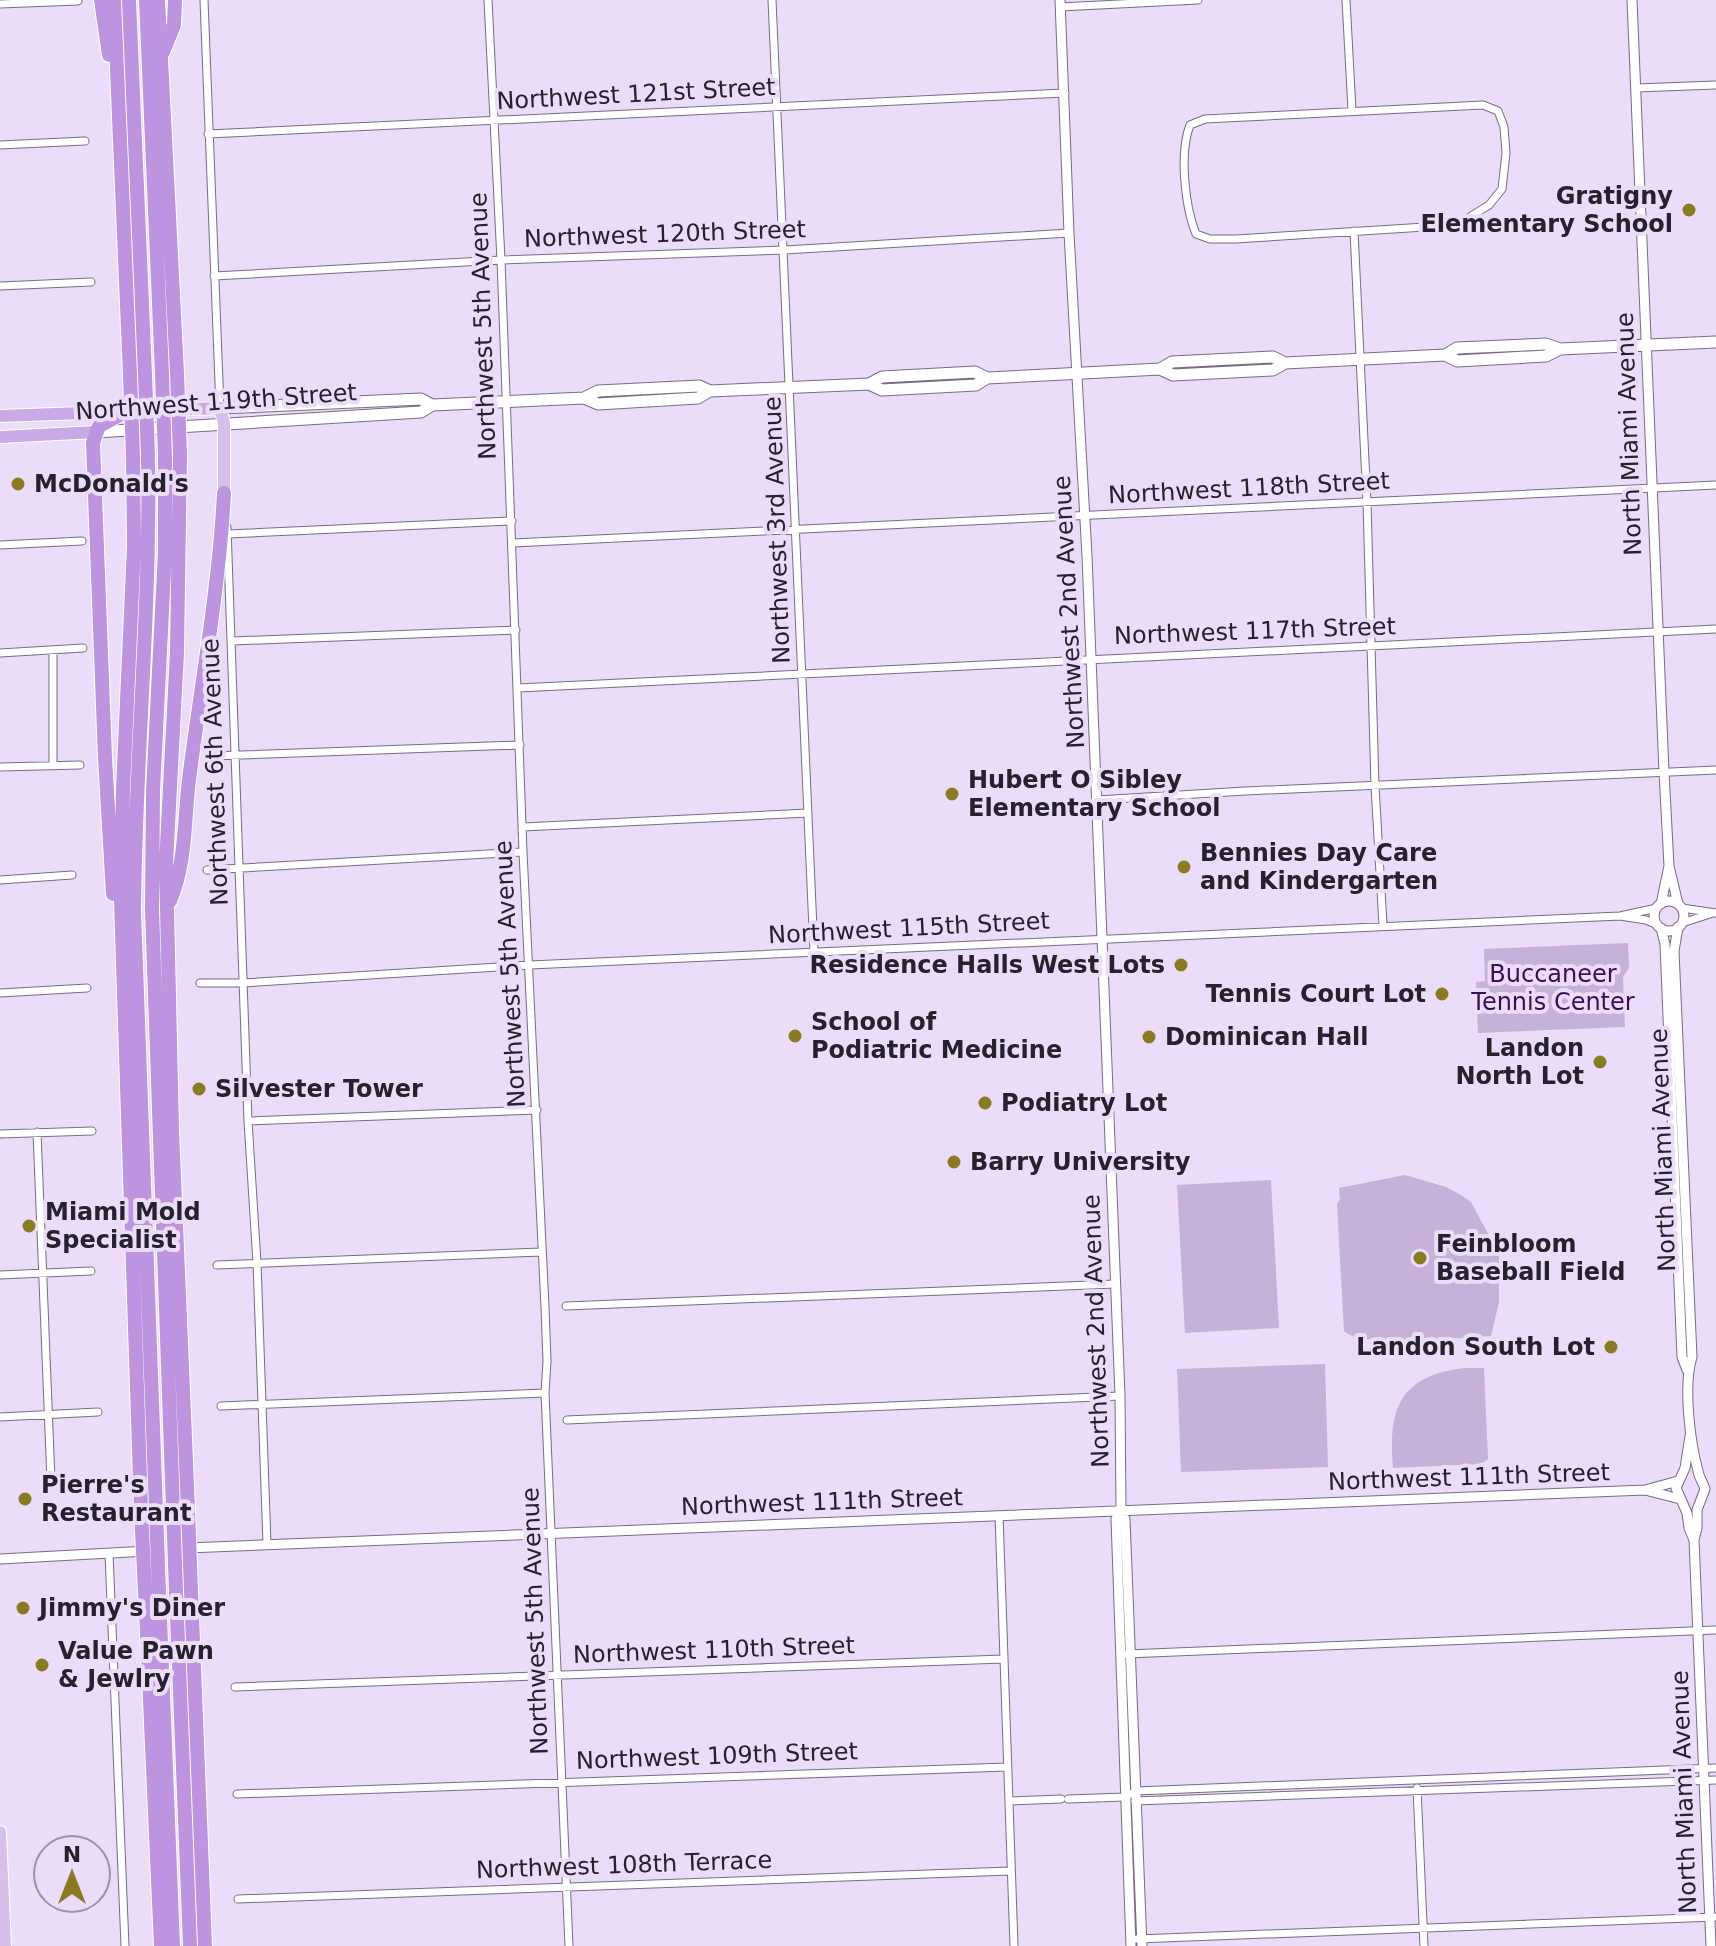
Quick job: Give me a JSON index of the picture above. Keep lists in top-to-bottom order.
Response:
{
  "streets": {
    "highway": ["Northwest 119th Street"],
    "main road": ["Northwest 6th Avenue"],
    "street": [
      "Northwest 121st Street",
      "Northwest 120th Street",
      "Northwest 5th Avenue",
      "North Miami Avenue",
      "Northwest 118th Street",
      "Northwest 3rd Avenue",
      "Northwest 2nd Avenue",
      "Northwest 117th Street",
      "Northwest 115th Street",
      "Northwest 111th Street",
      "Northwest 110th Street",
      "Northwest 109th Street",
      "Northwest 108th Terrace"
    ]
  },
  "crossings": [
    ["Northwest 121st Street", "Northwest 5th Avenue"],
    ["Northwest 121st Street", "Northwest 3rd Avenue"],
    ["Northwest 121st Street", "Northwest 2nd Avenue"],
    ["Northwest 121st Street", "Northwest 6th Avenue"],
    ["Northwest 120th Street", "Northwest 5th Avenue"],
    ["Northwest 120th Street", "Northwest 3rd Avenue"],
    ["Northwest 120th Street", "Northwest 2nd Avenue"],
    ["Northwest 120th Street", "Northwest 6th Avenue"],
    ["Northwest 5th Avenue", "Northwest 119th Street"],
    ["Northwest 5th Avenue", "Northwest 118th Street"],
    ["Northwest 5th Avenue", "Northwest 117th Street"],
    ["Northwest 5th Avenue", "Northwest 115th Street"],
    ["Northwest 5th Avenue", "Northwest 111th Street"],
    ["Northwest 5th Avenue", "Northwest 110th Street"],
    ["Northwest 5th Avenue", "Northwest 109th Street"],
    ["Northwest 5th Avenue", "Northwest 108th Terrace"],
    ["Northwest 119th Street", "North Miami Avenue"],
    ["Northwest 119th Street", "Northwest 3rd Avenue"],
    ["Northwest 119th Street", "Northwest 2nd Avenue"],
    ["Northwest 119th Street", "Northwest 6th Avenue"],
    ["North Miami Avenue", "Northwest 118th Street"],
    ["North Miami Avenue", "Northwest 117th Street"],
    ["North Miami Avenue", "Northwest 111th Street"],
    ["Northwest 118th Street", "Northwest 3rd Avenue"],
    ["Northwest 118th Street", "Northwest 2nd Avenue"],
    ["Northwest 3rd Avenue", "Northwest 117th Street"],
    ["Northwest 3rd Avenue", "Northwest 115th Street"],
    ["Northwest 2nd Avenue", "Northwest 117th Street"],
    ["Northwest 2nd Avenue", "Northwest 115th Street"],
    ["Northwest 2nd Avenue", "Northwest 111th Street"],
    ["Northwest 6th Avenue", "Northwest 115th Street"],
    ["Northwest 6th Avenue", "Northwest 111th Street"]
  ],
  "parks": ["Buccaneer Tennis Center"],
  "places": [
    "Gratigny Elementary School",
    "McDonald's",
    "Hubert O Sibley Elementary School",
    "Bennies Day Care and Kindergarten",
    "Residence Halls West Lots",
    "Tennis Court Lot",
    "School of Podiatric Medicine",
    "Dominican Hall",
    "Landon North Lot",
    "Silvester Tower",
    "Podiatry Lot",
    "Barry University",
    "Miami Mold Specialist",
    "Feinbloom Baseball Field",
    "Landon South Lot",
    "Pierre's Restaurant",
    "Jimmy's Diner",
    "Value Pawn & Jewlry"
  ],
  "north": "top"
}
